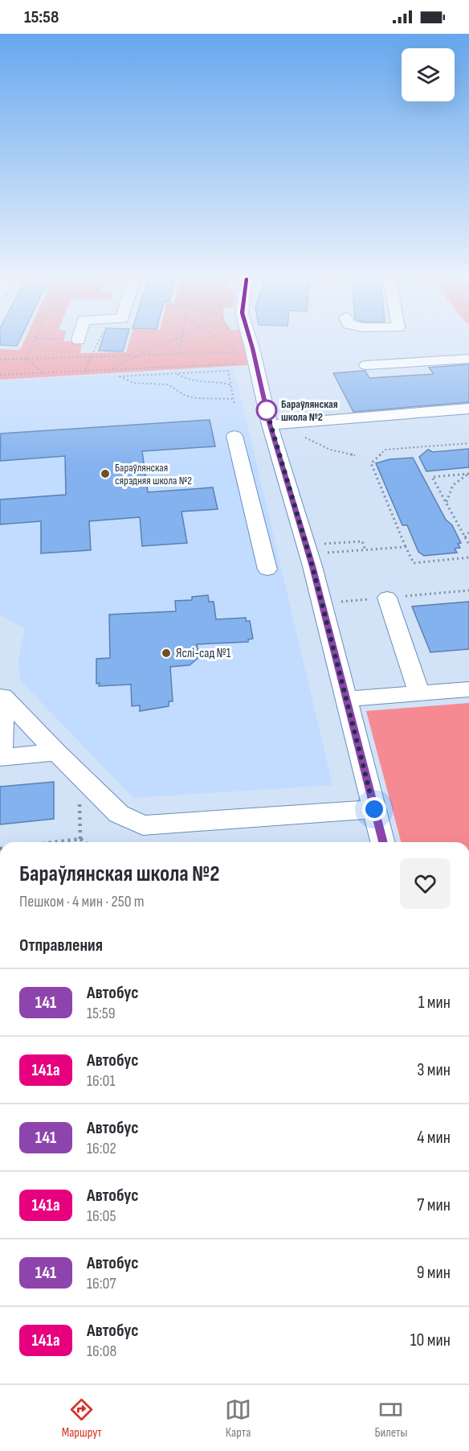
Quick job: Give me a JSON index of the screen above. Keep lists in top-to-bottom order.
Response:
{
  "places": ["Бараўлянская школа №2", "Бараўлянская сярэдняя школа №2", "Яслі-сад №1"],
  "lines": ["bus line 141"],
  "page": {
    "status": "15:58",
    "heading": [
      ["Бараўлянская школа №2", "Пешком · 4 мин · 250 m"],
      "Отправления"
    ],
    "list": [
      {
        "mark": "141",
        "name": "Автобус",
        "note": "15:59",
        "value": "1 мин"
      },
      {
        "mark": "141а",
        "name": "Автобус",
        "note": "16:01",
        "value": "3 мин"
      },
      {
        "mark": "141",
        "name": "Автобус",
        "note": "16:02",
        "value": "4 мин"
      },
      {
        "mark": "141а",
        "name": "Автобус",
        "note": "16:05",
        "value": "7 мин"
      },
      {
        "mark": "141",
        "name": "Автобус",
        "note": "16:07",
        "value": "9 мин"
      },
      {
        "mark": "141а",
        "name": "Автобус",
        "note": "16:08",
        "value": "10 мин"
      }
    ],
    "tabs": ["Маршрут", "Карта", "Билеты"]
  }
}
